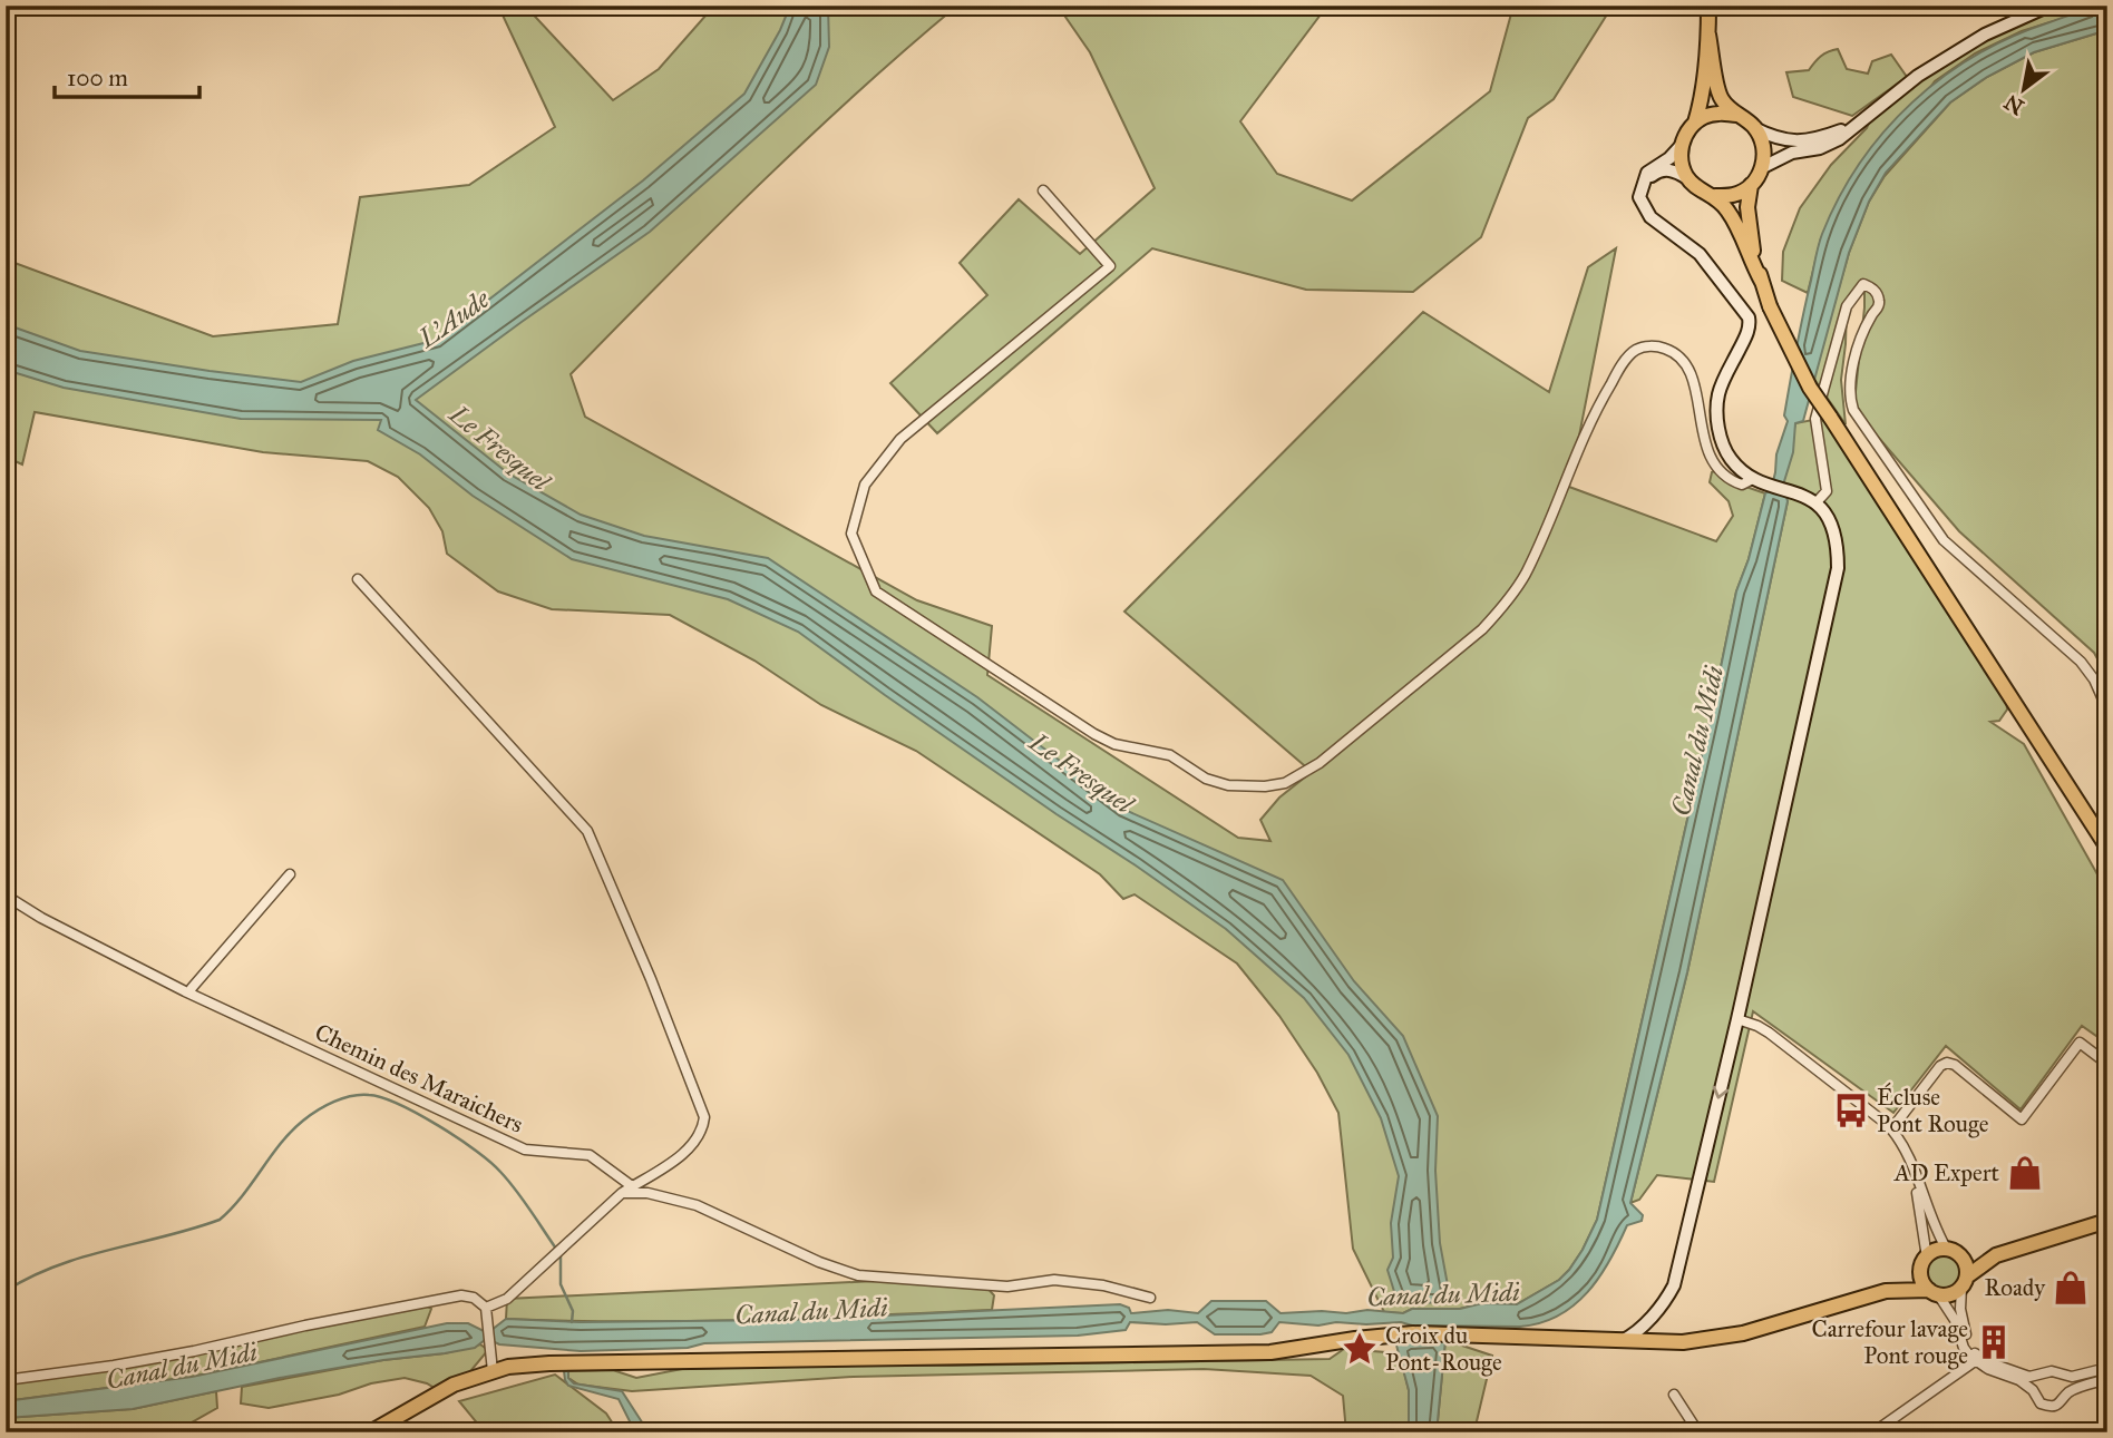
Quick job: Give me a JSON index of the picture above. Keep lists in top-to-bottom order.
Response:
{
  "streets": {
    "street": ["Chemin des Maraichers"]
  },
  "water": ["L'Aude", "Le Fresquel", "Canal du Midi"],
  "places": {
    "bus stop": ["Écluse Pont Rouge"],
    "shop": ["AD Expert", "Roady"],
    "building": ["Carrefour lavage Pont rouge"],
    "place": ["Croix du Pont-Rouge"]
  },
  "scale_bar": "100 m",
  "north": "bottom left"
}
